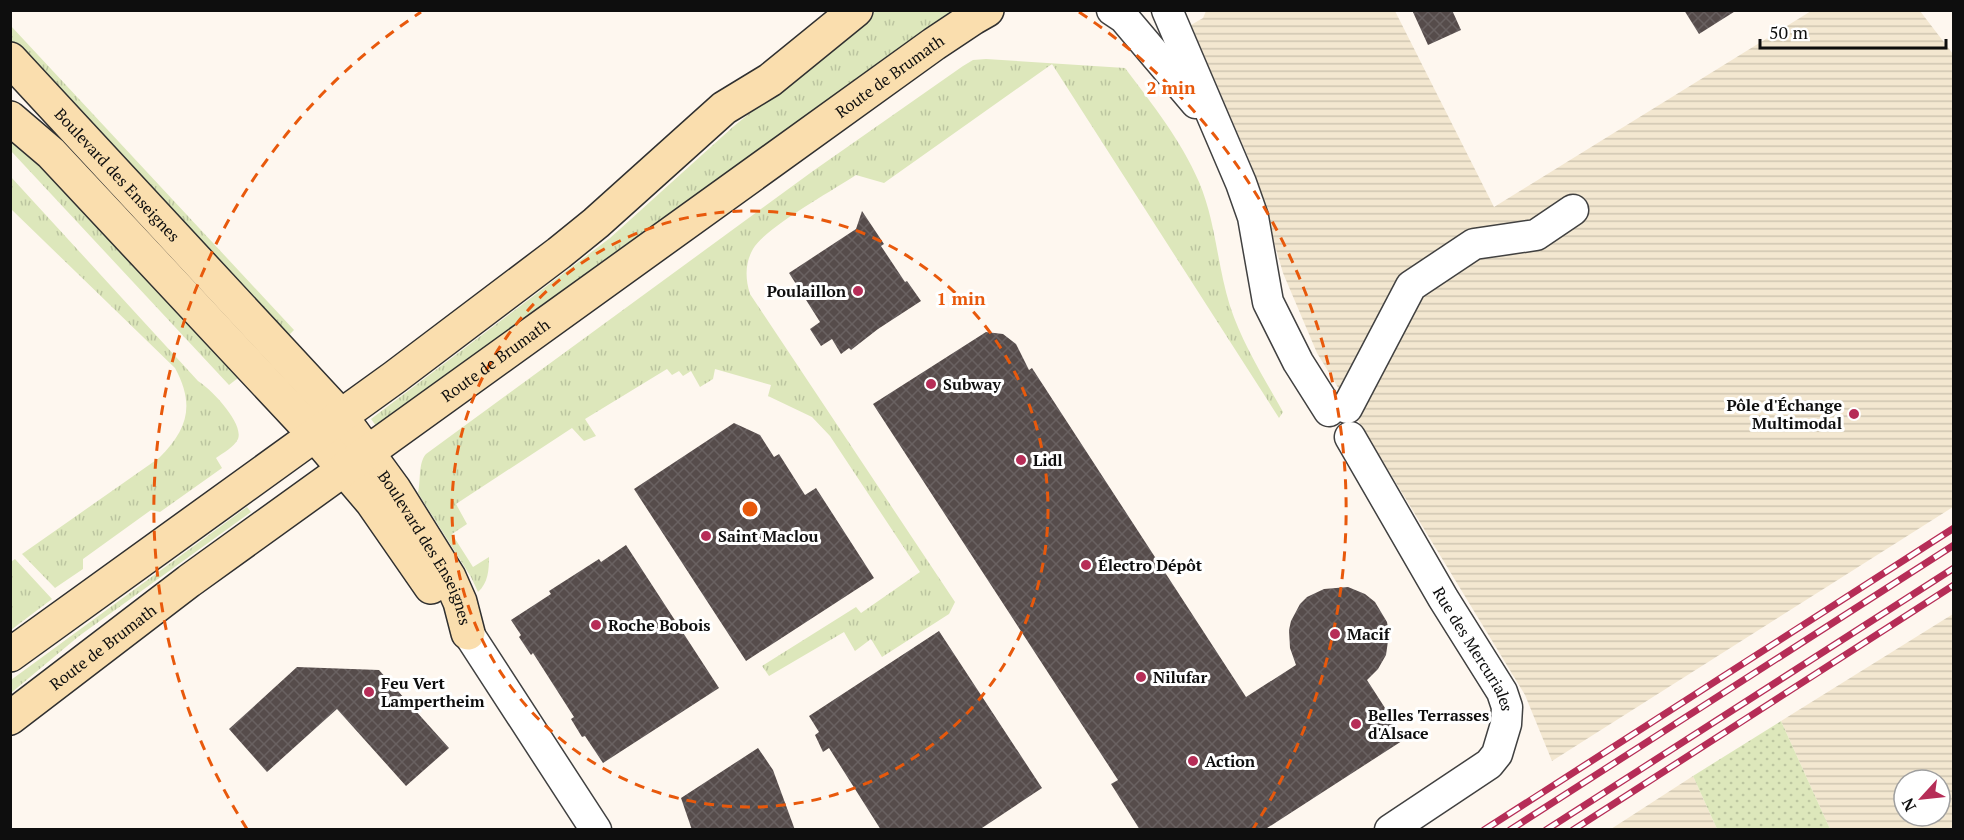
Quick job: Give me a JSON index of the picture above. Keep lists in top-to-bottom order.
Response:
{
  "streets": {
    "main road": ["Route de Brumath", "Boulevard des Enseignes"],
    "street": ["Rue des Mercuriales"]
  },
  "crossings": [
    ["Route de Brumath", "Boulevard des Enseignes"]
  ],
  "places": [
    "Poulaillon",
    "Subway",
    "Pôle d'Échange Multimodal",
    "Lidl",
    "Saint Maclou",
    "Électro Dépôt",
    "Roche Bobois",
    "Macif",
    "Nilufar",
    "Feu Vert Lampertheim",
    "Belles Terrasses d'Alsace",
    "Action"
  ],
  "scale_bar": "50 m",
  "north": "bottom left",
  "rings": ["2 min", "1 min"]
}
